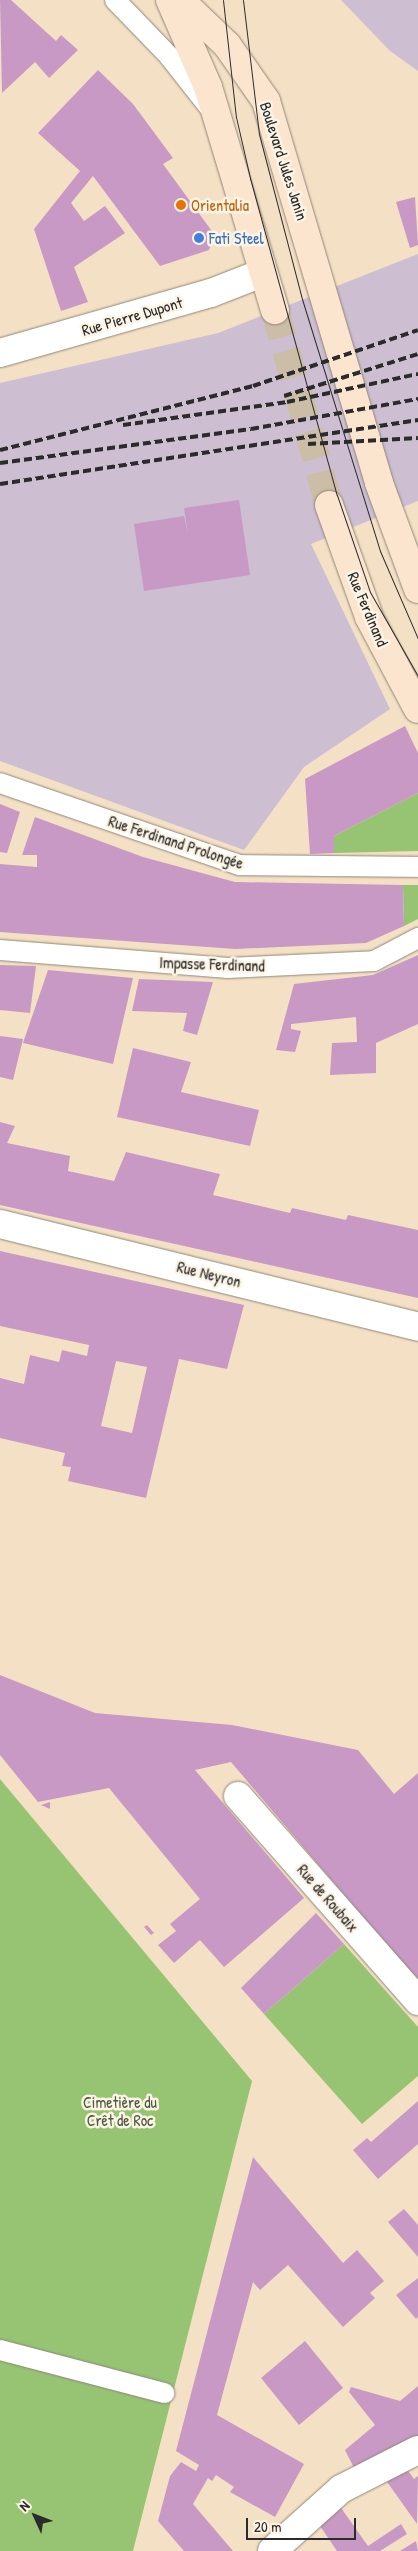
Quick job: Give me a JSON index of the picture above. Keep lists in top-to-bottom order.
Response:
{
  "streets": {
    "main road": ["Boulevard Jules Janin", "Rue Ferdinand"],
    "street": ["Rue Pierre Dupont", "Rue Neyron", "Rue de Roubaix"],
    "lane": ["Rue Ferdinand Prolongée", "Impasse Ferdinand"]
  },
  "parks": ["Cimetière du Crêt de Roc"],
  "places": ["Orientalia", "Fati Steel"],
  "scale_bar": "20 m",
  "north": "top left"
}
